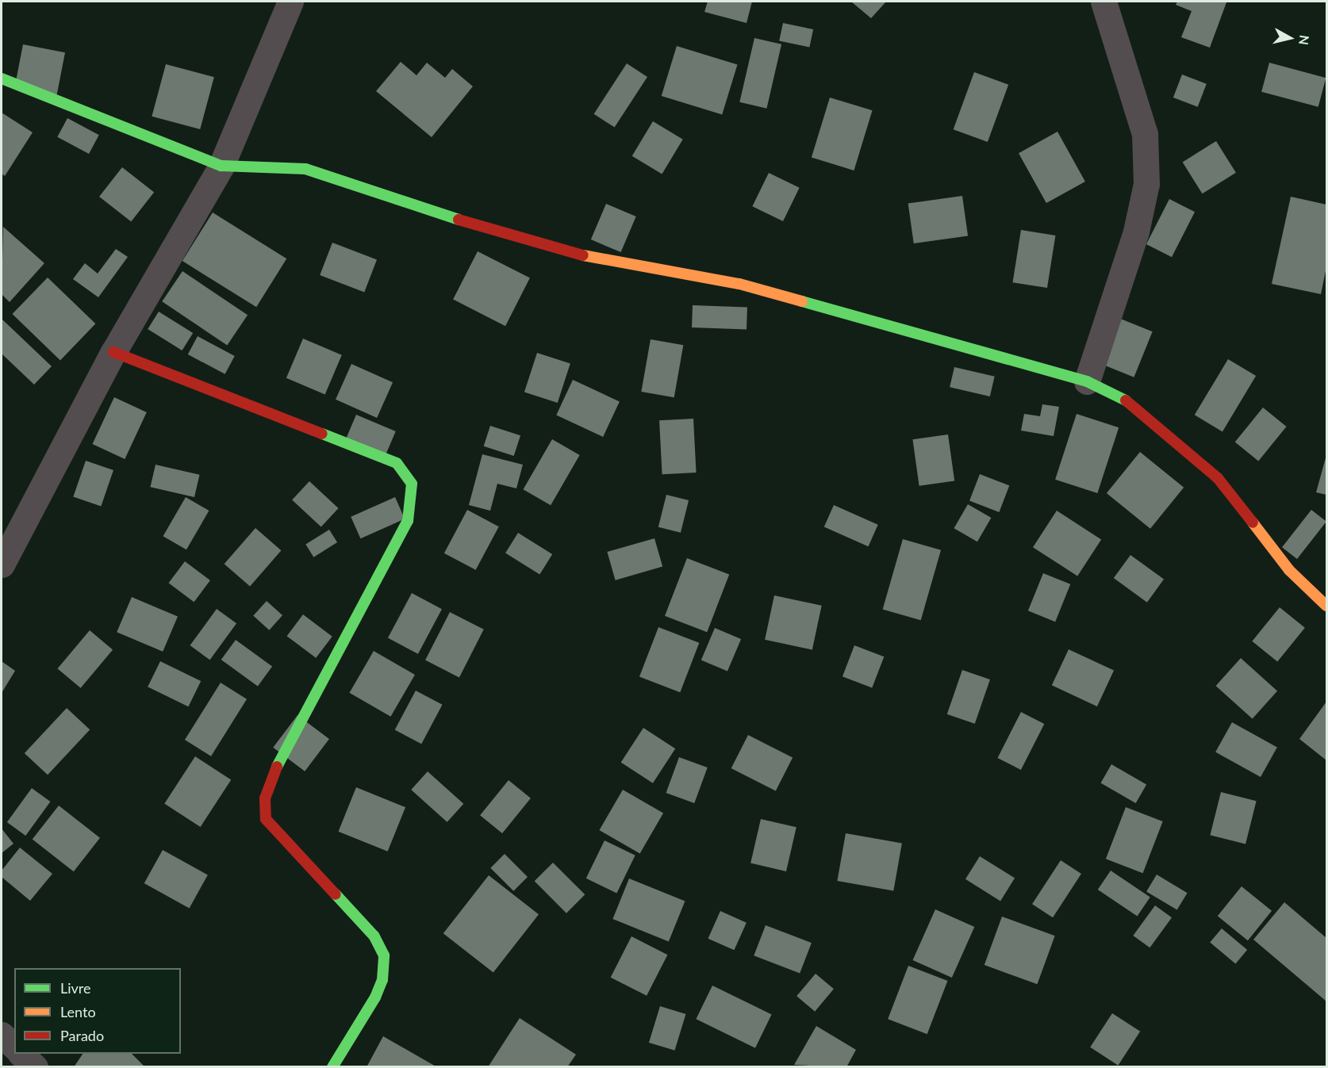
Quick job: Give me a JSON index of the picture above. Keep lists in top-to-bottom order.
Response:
{
  "legend": ["Livre", "Lento", "Parado"],
  "north": "right"
}
